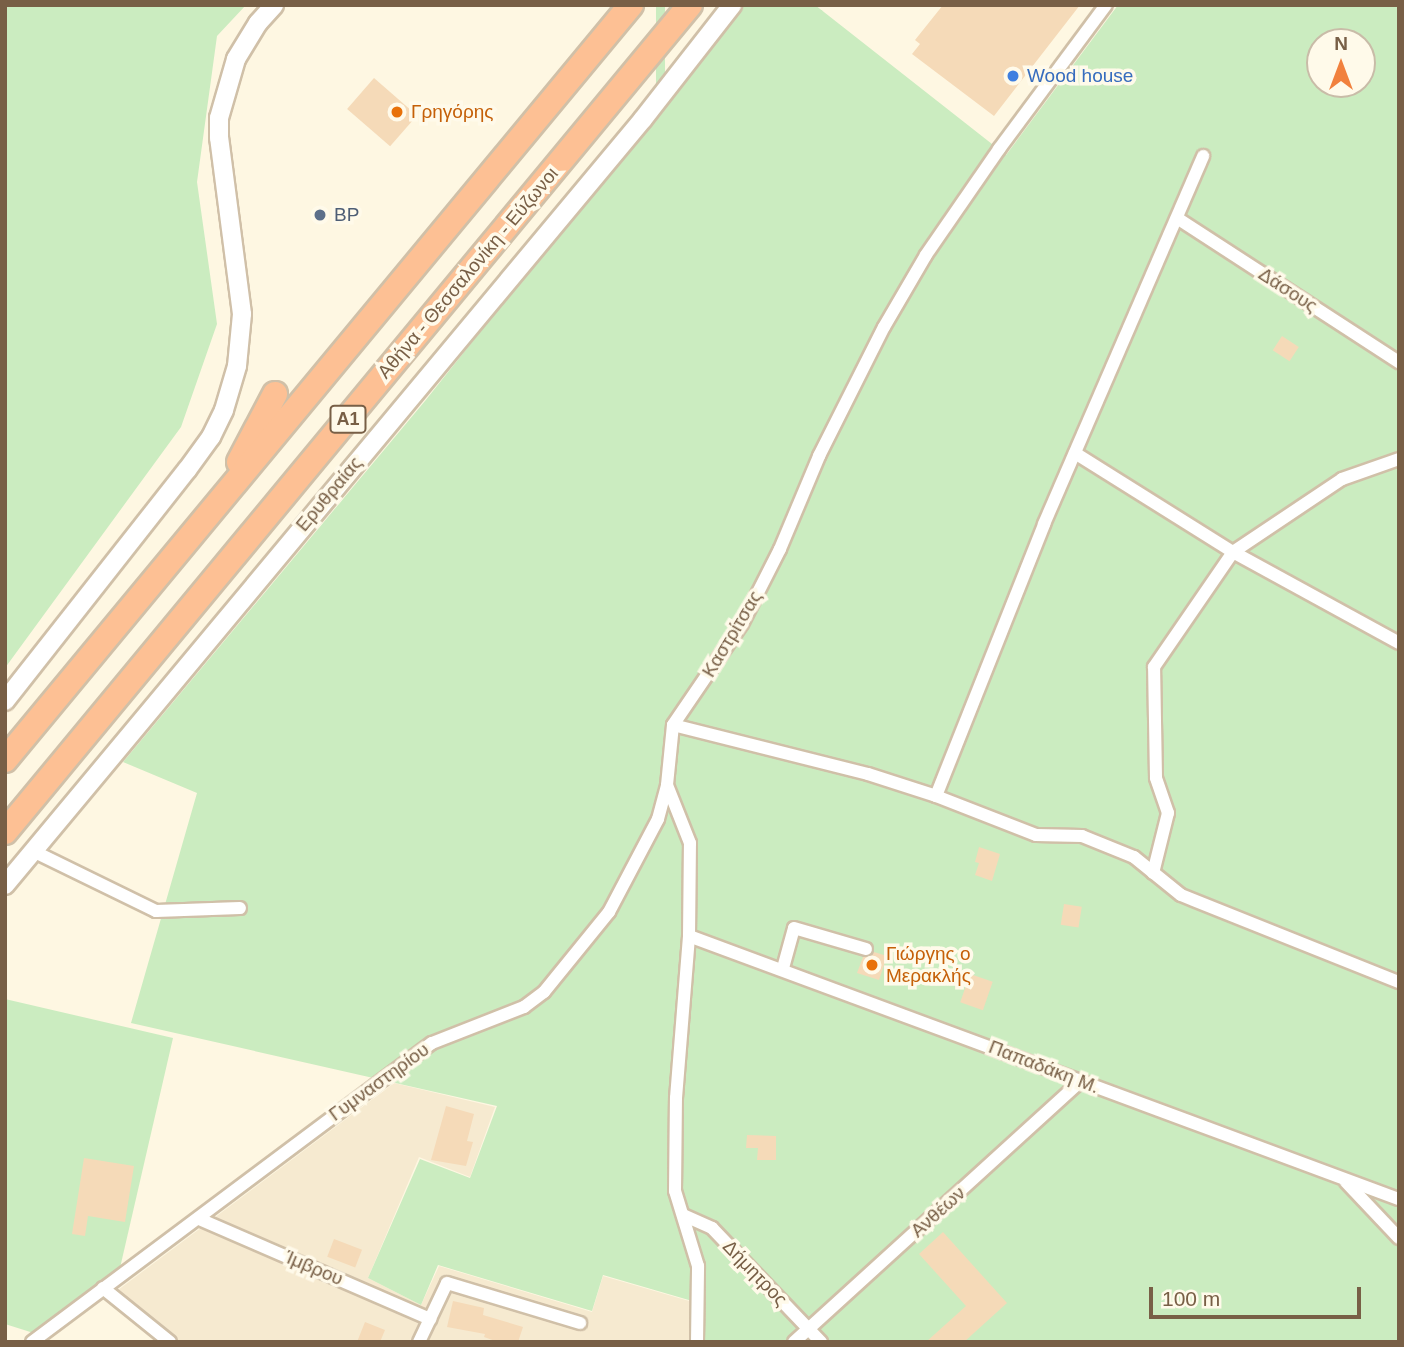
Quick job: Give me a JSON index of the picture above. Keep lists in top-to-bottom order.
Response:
{
  "streets": {
    "highway": ["Αθήνα - Θεσσαλονίκη - Εύζωνοι", "Α1"],
    "main road": ["Ερυθραίας"],
    "street": [
      "Δάσους",
      "Καστρίτσας",
      "Παπαδάκη Μ.",
      "Γυμναστηρίου",
      "Ανθέων",
      "Ίμβρου",
      "Δήμητρος"
    ]
  },
  "crossings": [
    ["Καστρίτσας", "Παπαδάκη Μ."],
    ["Καστρίτσας", "Γυμναστηρίου"],
    ["Καστρίτσας", "Δήμητρος"],
    ["Παπαδάκη Μ.", "Ανθέων"],
    ["Γυμναστηρίου", "Ίμβρου"],
    ["Ανθέων", "Δήμητρος"]
  ],
  "places": [
    "Wood house",
    "Γρηγόρης",
    "BP",
    "Γιώργης ο Μερακλής"
  ],
  "scale_bar": "100 m",
  "north": "top"
}
